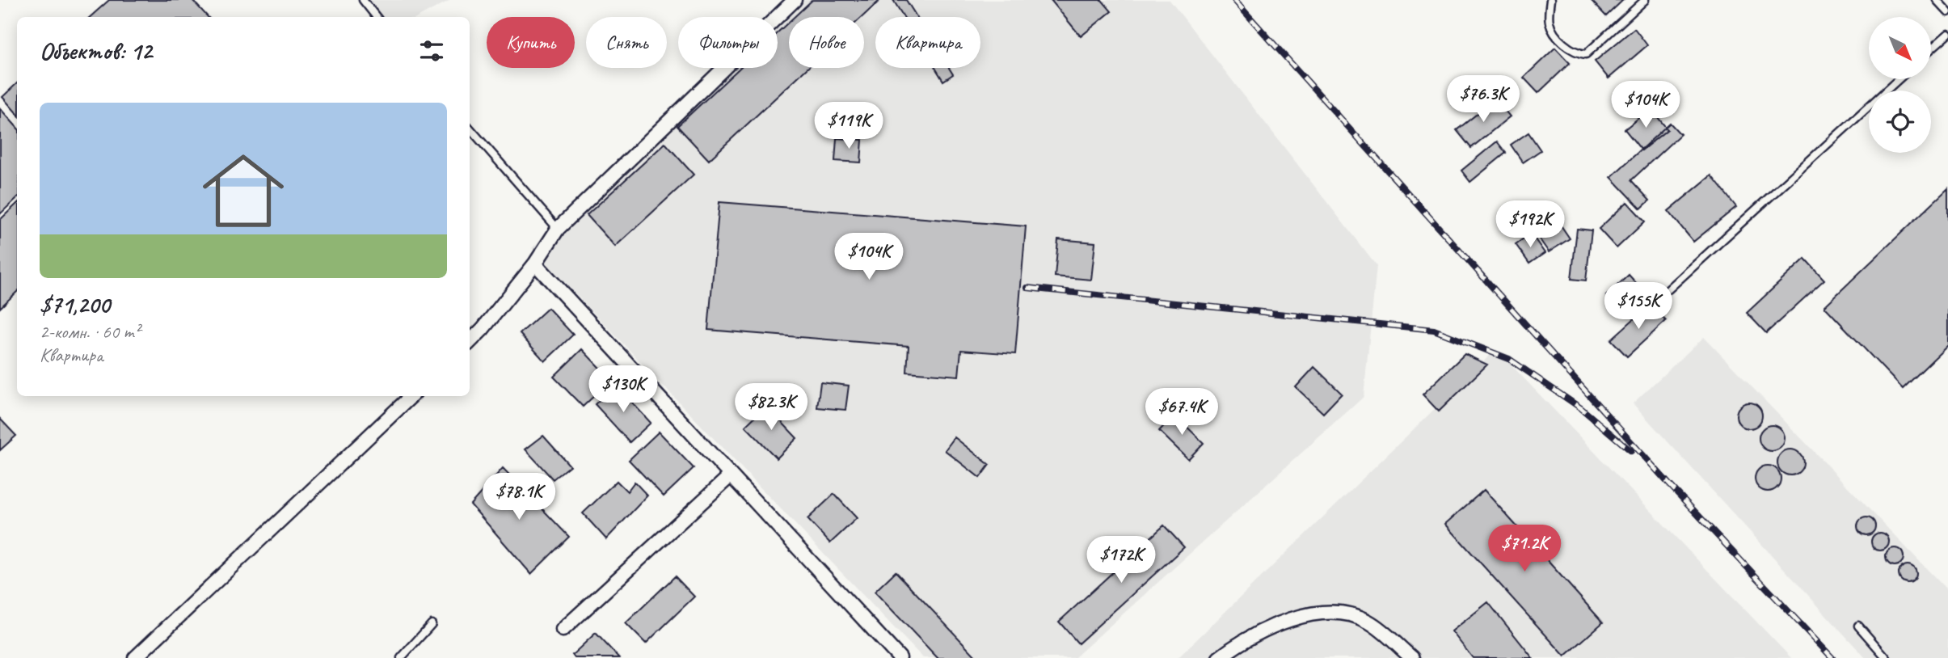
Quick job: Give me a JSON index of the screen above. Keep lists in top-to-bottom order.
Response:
{
  "north": "bottom right",
  "page": {
    "chip": [
      "Купить",
      "Снять",
      "Фильтры",
      "Новое",
      "Квартира"
    ],
    "heading": "Объектов: 12",
    "price": [
      "$76.3K",
      "$104K",
      "$119K",
      "$192K",
      "$104K",
      "$155K",
      "$130K",
      "$82.3K",
      "$67.4K",
      "$78.1K",
      "$71.2K",
      "$172K"
    ],
    "list": [
      {
        "name": "$71,200",
        "note": "2-комн. · 60 m² · Квартира"
      }
    ]
  }
}
